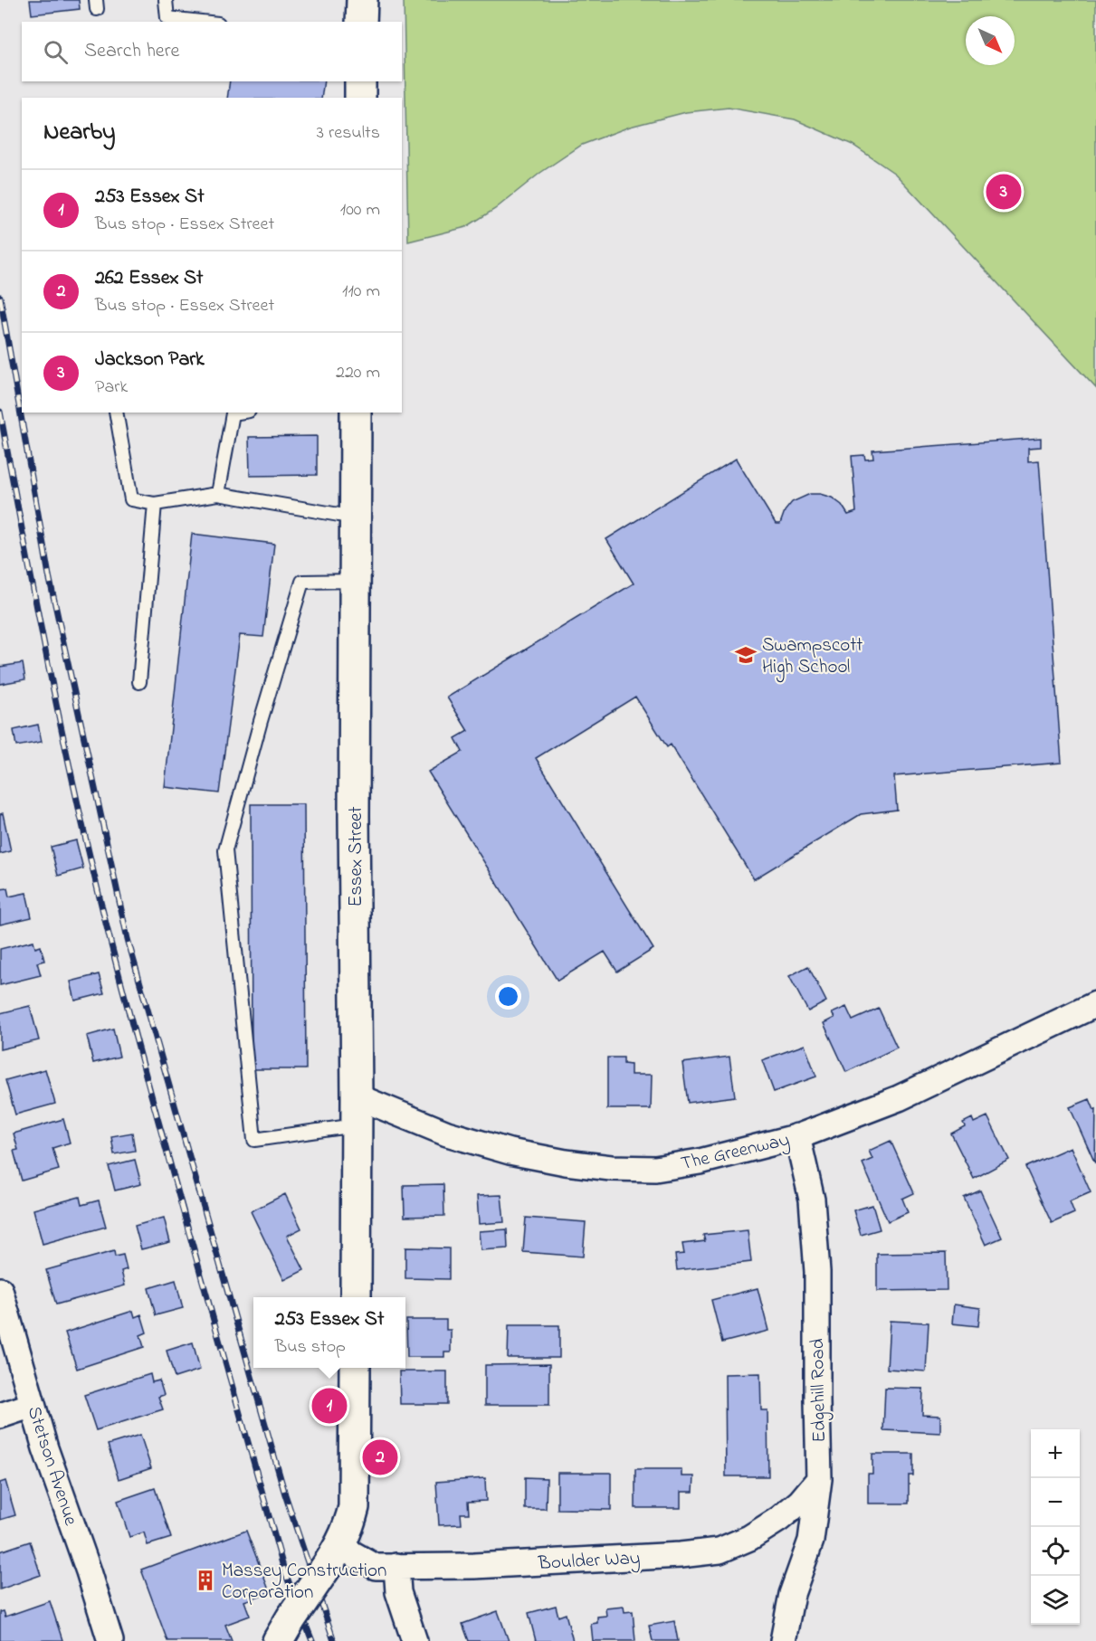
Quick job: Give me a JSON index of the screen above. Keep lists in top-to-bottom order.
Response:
{
  "streets": {
    "main road": ["Essex Street"],
    "street": [
      "The Greenway",
      "Edgehill Road",
      "Stetson Avenue",
      "Boulder Way"
    ]
  },
  "crossings": [
    ["Essex Street", "The Greenway"],
    ["The Greenway", "Edgehill Road"],
    ["Edgehill Road", "Boulder Way"]
  ],
  "places": {
    "school or university": ["Swampscott High School"],
    "building": ["Massey Construction Corporation"]
  },
  "north": "bottom right",
  "page": {
    "search": "Search here",
    "heading": ["Nearby", "3 results"],
    "list": [
      {
        "mark": "1",
        "name": "253 Essex St",
        "note": "Bus stop · Essex Street",
        "value": "100 m"
      },
      {
        "mark": "2",
        "name": "262 Essex St",
        "note": "Bus stop · Essex Street",
        "value": "110 m"
      },
      {
        "mark": "3",
        "name": "Jackson Park",
        "note": "Park",
        "value": "220 m"
      }
    ],
    "pins": ["3", "1", "2"],
    "popup": ["253 Essex St", "Bus stop"],
    "map_buttons": ["+", "−"]
  }
}
